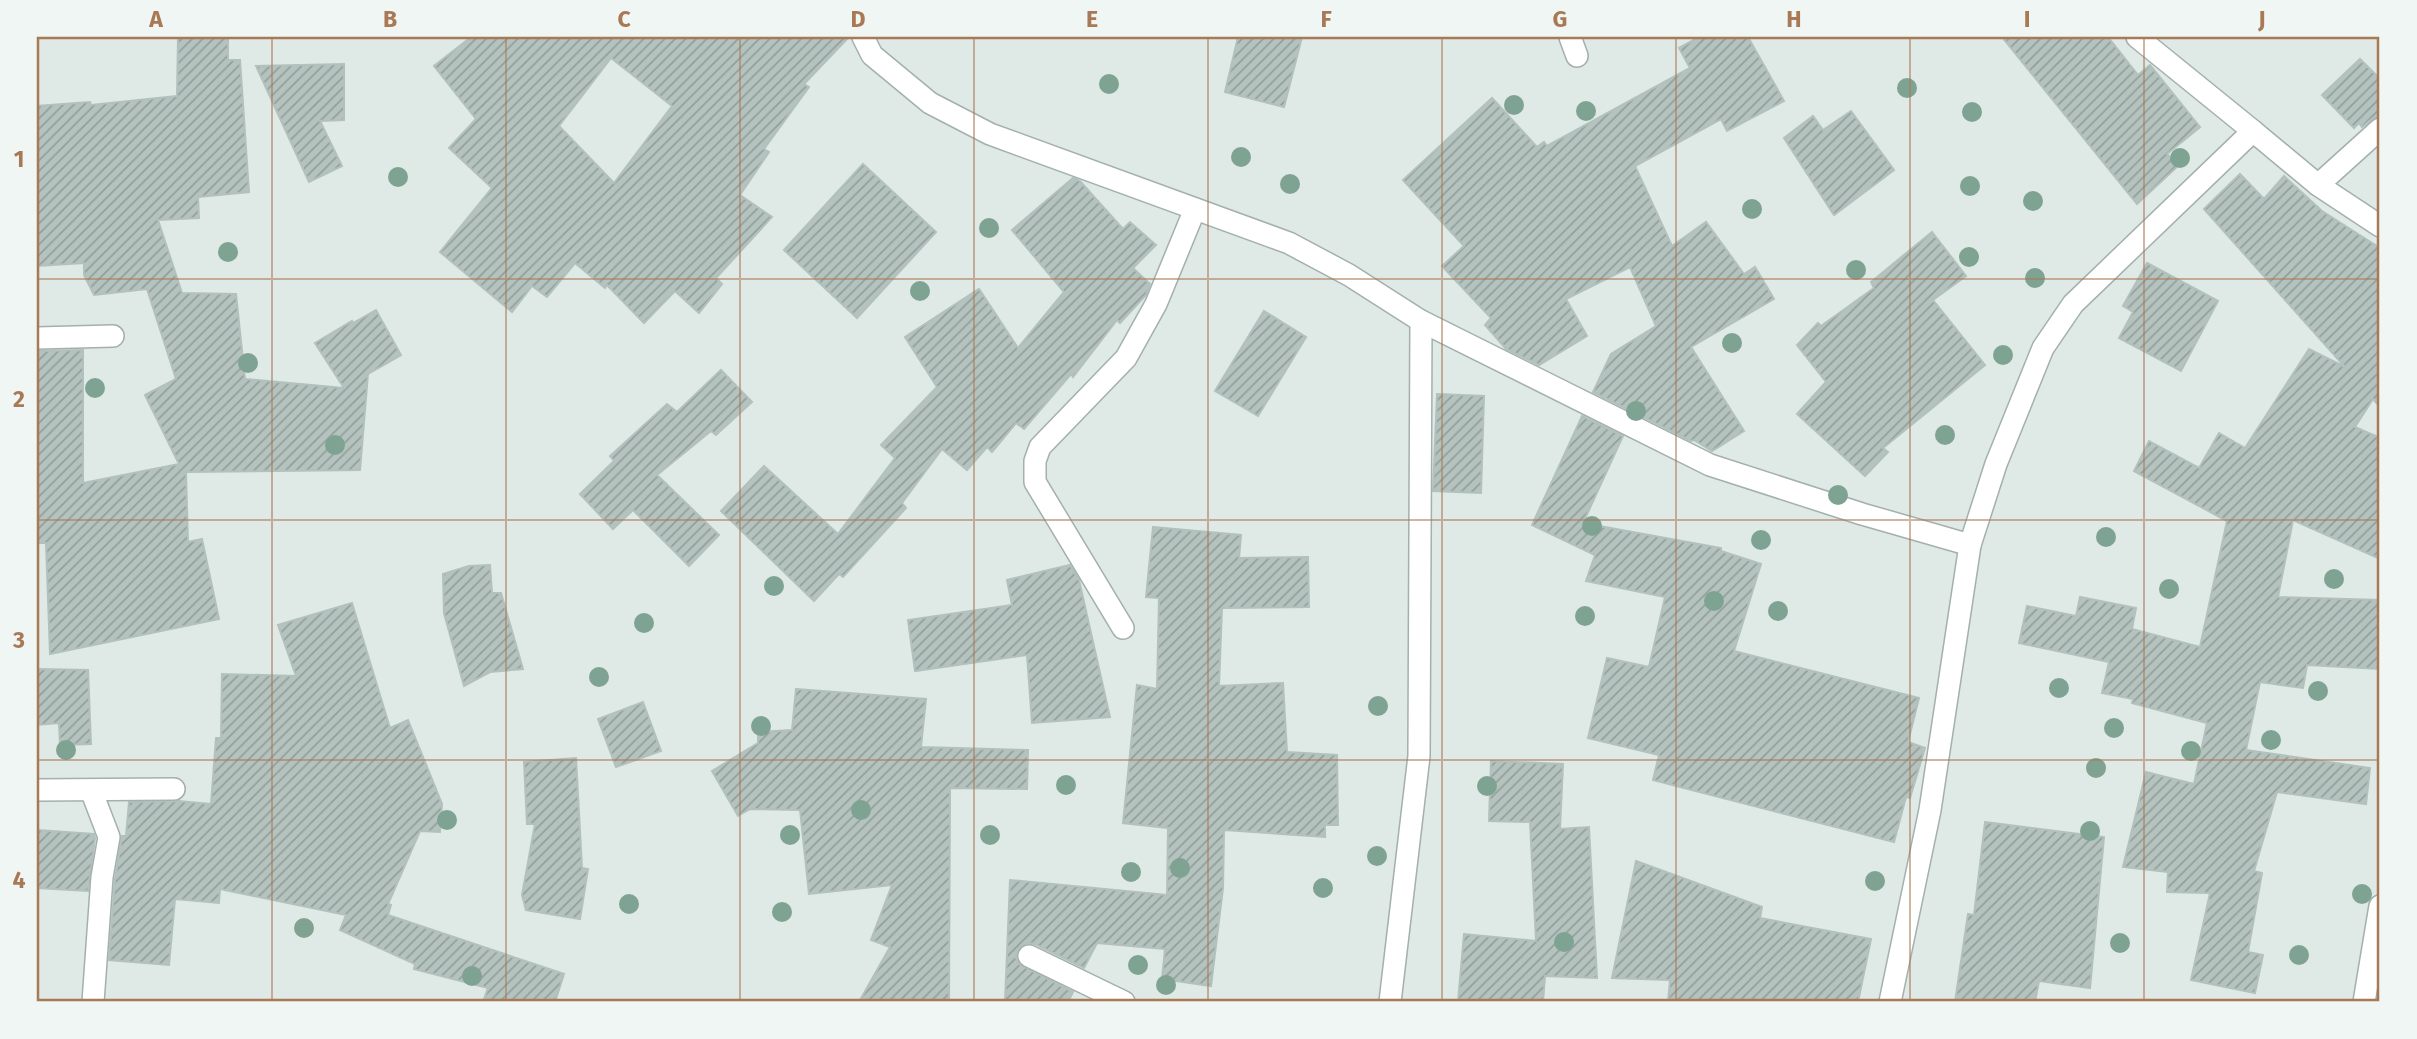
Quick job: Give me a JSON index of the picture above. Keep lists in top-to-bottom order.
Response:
{
  "grid": {
    "columns": [
      "A",
      "B",
      "C",
      "D",
      "E",
      "F",
      "G",
      "H",
      "I",
      "J"
    ],
    "rows": [
      "1",
      "2",
      "3",
      "4"
    ]
  }
}
